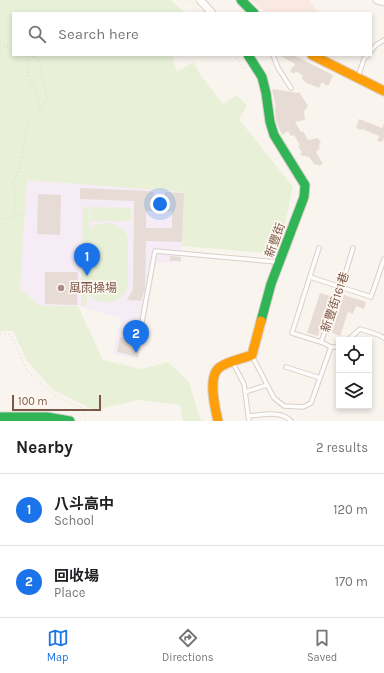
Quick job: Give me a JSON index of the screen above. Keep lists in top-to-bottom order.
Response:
{
  "streets": {
    "street": ["新豐街"],
    "lane": ["新豐街161巷"]
  },
  "crossings": [
    ["新豐街", "新豐街161巷"]
  ],
  "places": ["風雨操場"],
  "scale_bar": "100 m",
  "page": {
    "search": "Search here",
    "pins": ["1", "2"],
    "scale": "100 m",
    "heading": ["Nearby", "2 results"],
    "list": [
      {
        "mark": "1",
        "name": "八斗高中",
        "note": "School",
        "value": "120 m"
      },
      {
        "mark": "2",
        "name": "回收場",
        "note": "Place",
        "value": "170 m"
      }
    ],
    "nav": ["Map", "Directions", "Saved"]
  }
}
